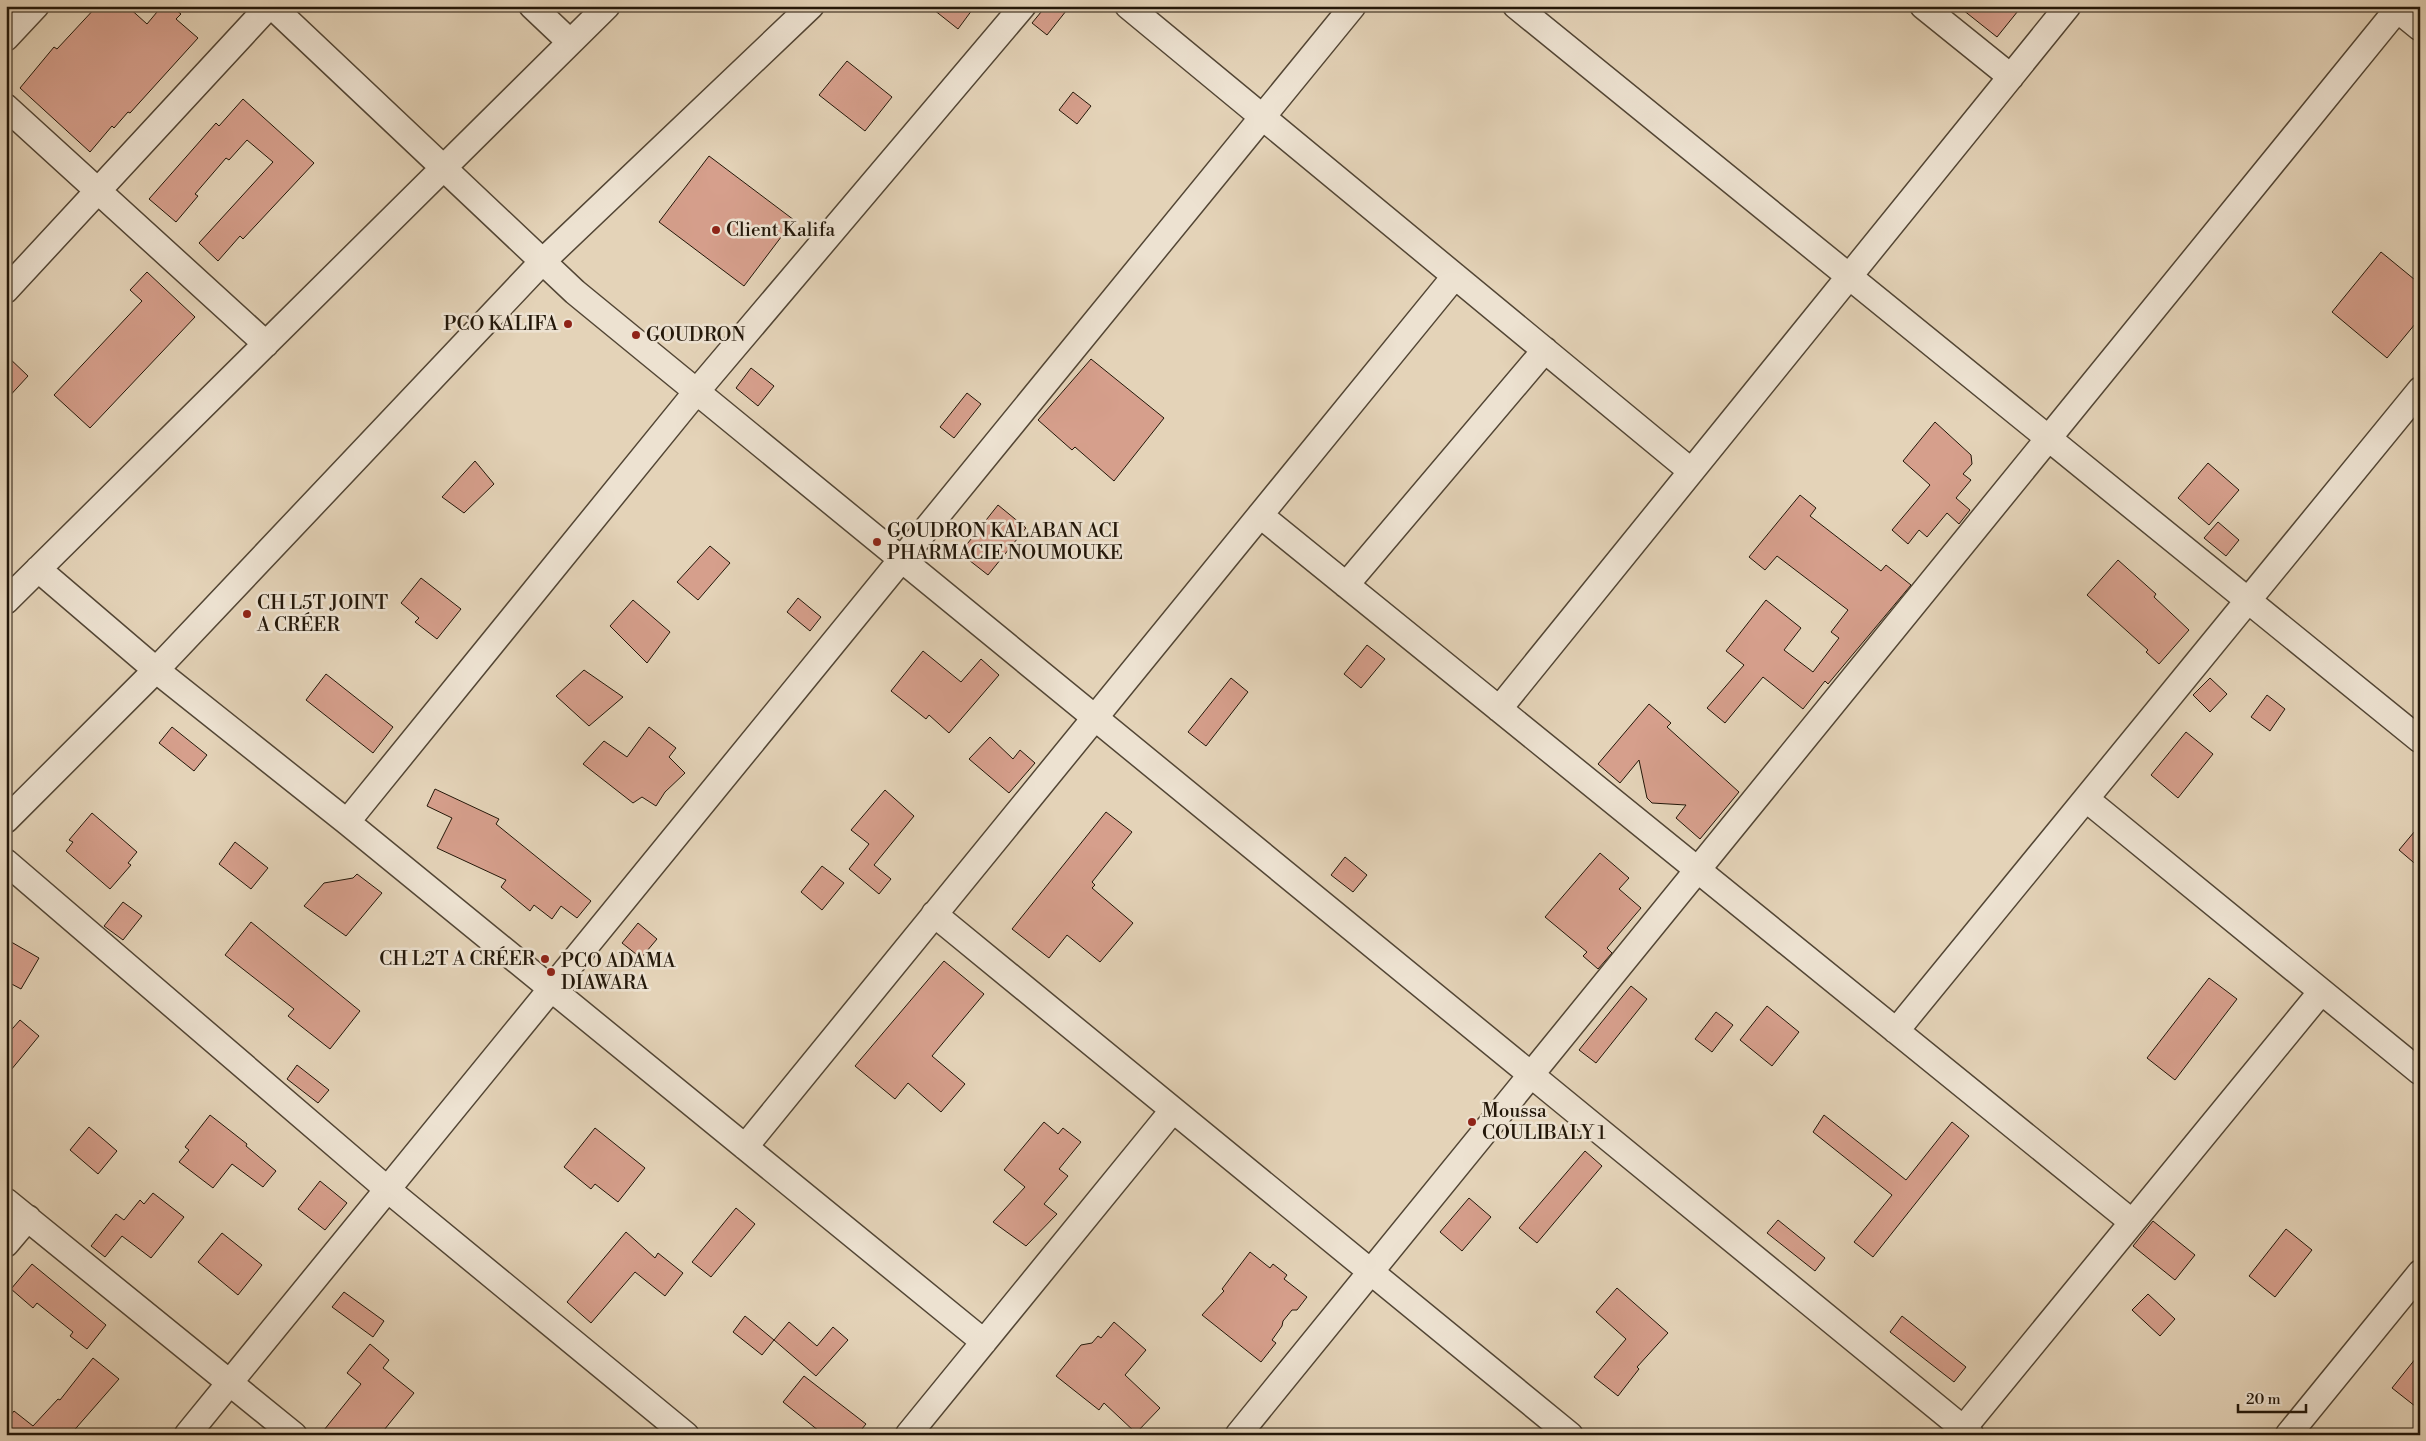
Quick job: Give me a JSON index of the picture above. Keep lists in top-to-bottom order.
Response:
{
  "places": [
    "Client Kalifa",
    "PCO KALIFA",
    "GOUDRON",
    "GOUDRON KALABAN ACI PHARMACIE NOUMOUKE",
    "CH L5T JOINT A CRÉER",
    "CH L2T A CRÉER",
    "PCO ADAMA DIAWARA",
    "Moussa COULIBALY 1"
  ],
  "scale_bar": "20 m"
}
